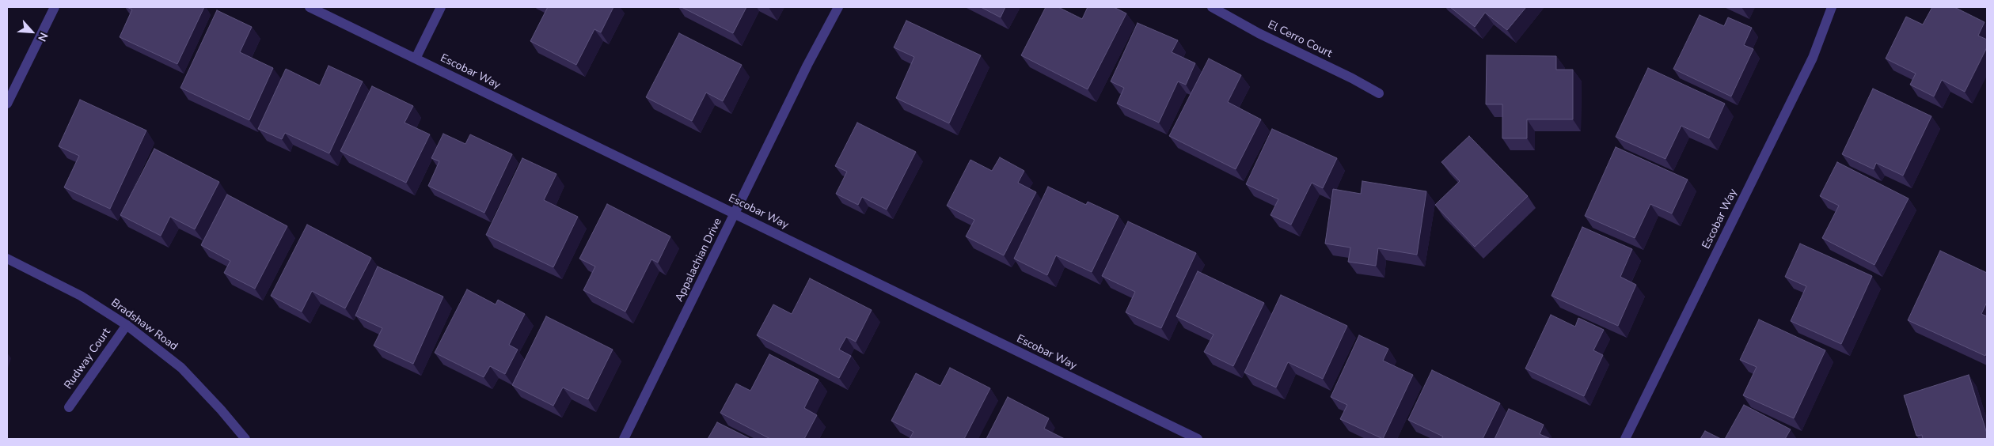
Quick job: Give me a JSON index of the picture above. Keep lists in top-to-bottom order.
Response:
{
  "streets": {
    "street": [
      "El Cerro Court",
      "Escobar Way",
      "Appalachian Drive",
      "Bradshaw Road",
      "Rudway Court"
    ]
  },
  "crossings": [
    ["Escobar Way", "Appalachian Drive"],
    ["Bradshaw Road", "Rudway Court"]
  ],
  "north": "bottom right"
}
